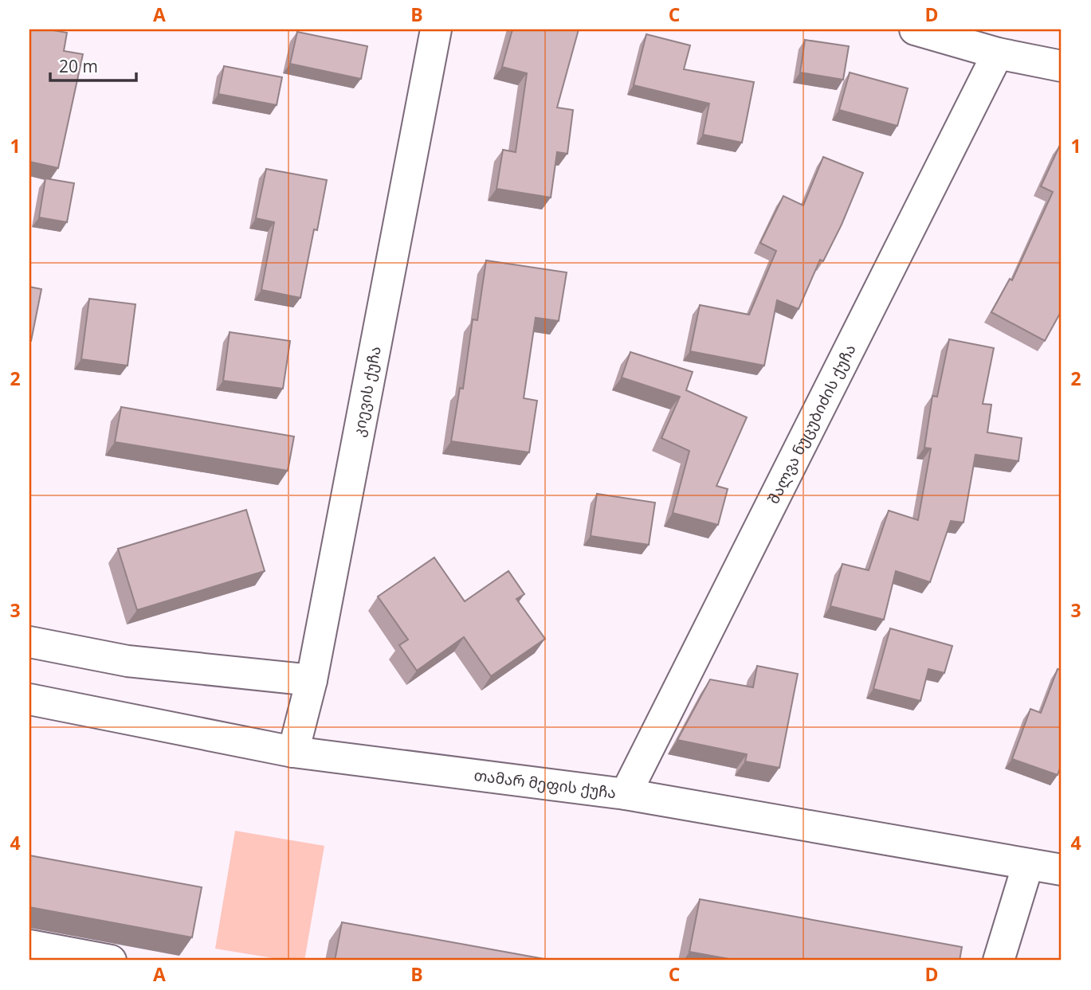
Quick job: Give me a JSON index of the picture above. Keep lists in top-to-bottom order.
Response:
{
  "streets": {
    "street": ["კიევის ქუჩა", "შალვა ნუცუბიძის ქუჩა", "თამარ მეფის ქუჩა"]
  },
  "crossings": [
    ["კიევის ქუჩა", "თამარ მეფის ქუჩა"],
    ["შალვა ნუცუბიძის ქუჩა", "თამარ მეფის ქუჩა"]
  ],
  "scale_bar": "20 m",
  "grid": {
    "columns": [
      "A",
      "B",
      "C",
      "D"
    ],
    "rows": [
      "1",
      "2",
      "3",
      "4"
    ]
  }
}
